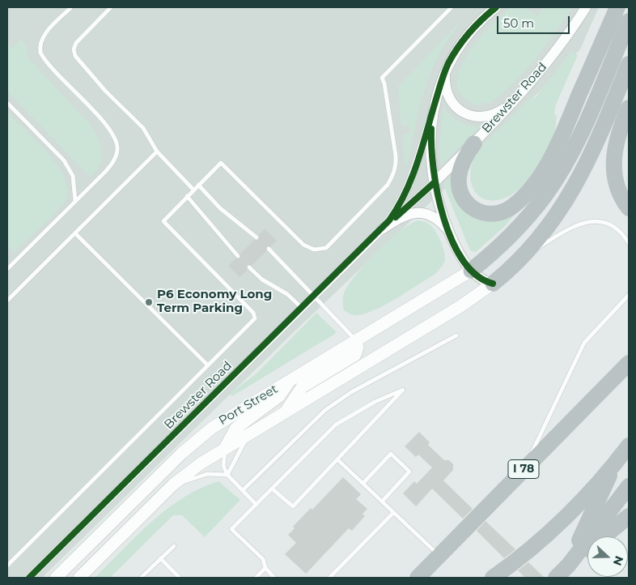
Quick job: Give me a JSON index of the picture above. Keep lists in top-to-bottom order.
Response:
{
  "streets": {
    "highway": ["I 78"],
    "main road": ["Port Street"],
    "street": ["Brewster Road"]
  },
  "crossings": [
    ["Brewster Road", "Port Street"]
  ],
  "places": ["P6 Economy Long Term Parking"],
  "scale_bar": "50 m",
  "north": "right"
}
